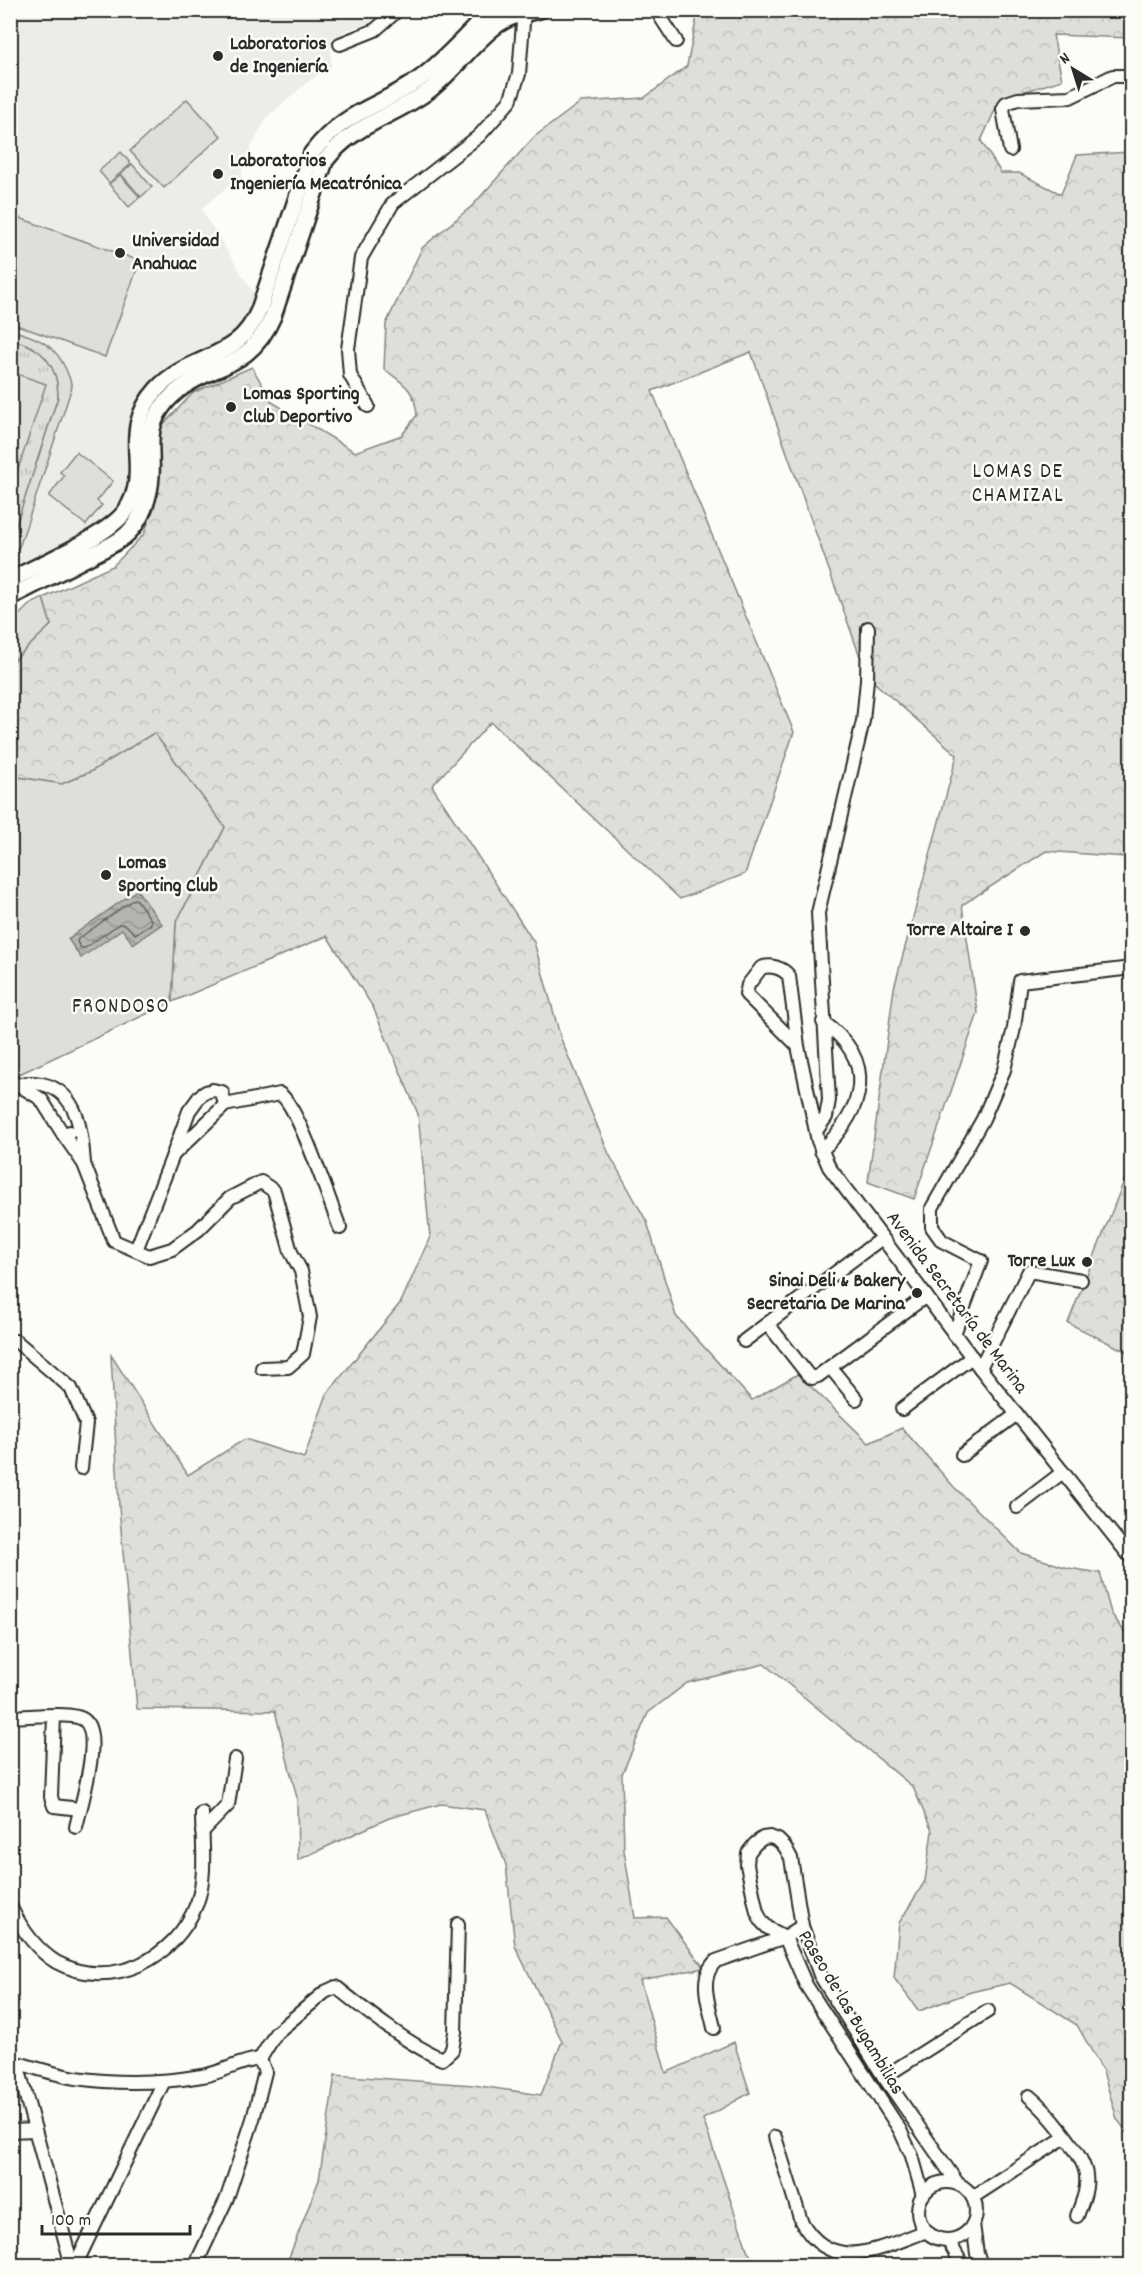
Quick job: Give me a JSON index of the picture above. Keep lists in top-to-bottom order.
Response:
{
  "streets": {
    "street": ["Avenida Secretaría de Marina", "Paseo de las Bugambilias"]
  },
  "districts": ["LOMAS DE CHAMIZAL", "FRONDOSO"],
  "places": [
    "Laboratorios de Ingeniería",
    "Laboratorios Ingeniería Mecatrónica",
    "Universidad Anahuac",
    "Lomas Sporting Club Deportivo",
    "Lomas Sporting Club",
    "Torre Altaire I",
    "Torre Lux",
    "Sinai Deli & Bakery Secretaria De Marina"
  ],
  "scale_bar": "100 m",
  "north": "top left"
}
